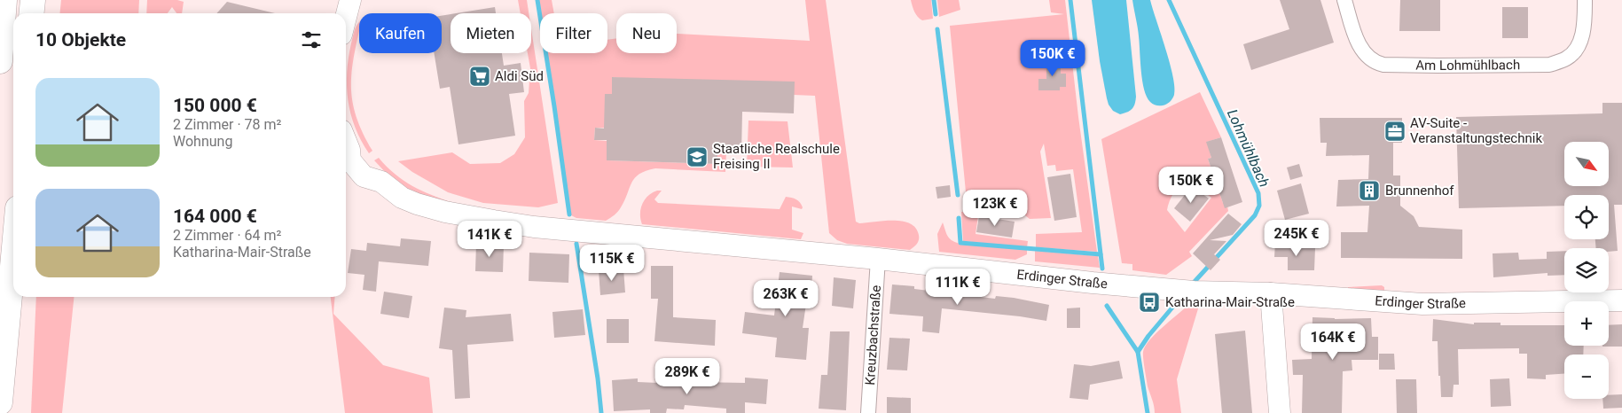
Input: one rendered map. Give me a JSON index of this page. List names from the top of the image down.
{
  "streets": {
    "street": ["Am Lohmühlbach", "Erdinger Straße", "Kreuzbachstraße"]
  },
  "crossings": [
    ["Erdinger Straße", "Kreuzbachstraße"]
  ],
  "water": ["Lohmühlbach"],
  "places": {
    "supermarket": ["Aldi Süd"],
    "office": ["AV-Suite - Veranstaltungstechnik"],
    "school or university": ["Staatliche Realschule Freising II"],
    "building": ["Brunnenhof"],
    "bus stop": ["Katharina-Mair-Straße"]
  },
  "north": "bottom right",
  "page": {
    "chip": [
      "Kaufen",
      "Mieten",
      "Filter",
      "Neu"
    ],
    "heading": "10 Objekte",
    "price": [
      "150K €",
      "150K €",
      "123K €",
      "245K €",
      "141K €",
      "115K €",
      "111K €",
      "263K €",
      "164K €",
      "289K €"
    ],
    "list": [
      {
        "name": "150 000 €",
        "note": "2 Zimmer · 78 m² · Wohnung"
      },
      {
        "name": "164 000 €",
        "note": "2 Zimmer · 64 m² · Katharina-Mair-Straße"
      }
    ],
    "map_buttons": ["+", "−"]
  }
}
